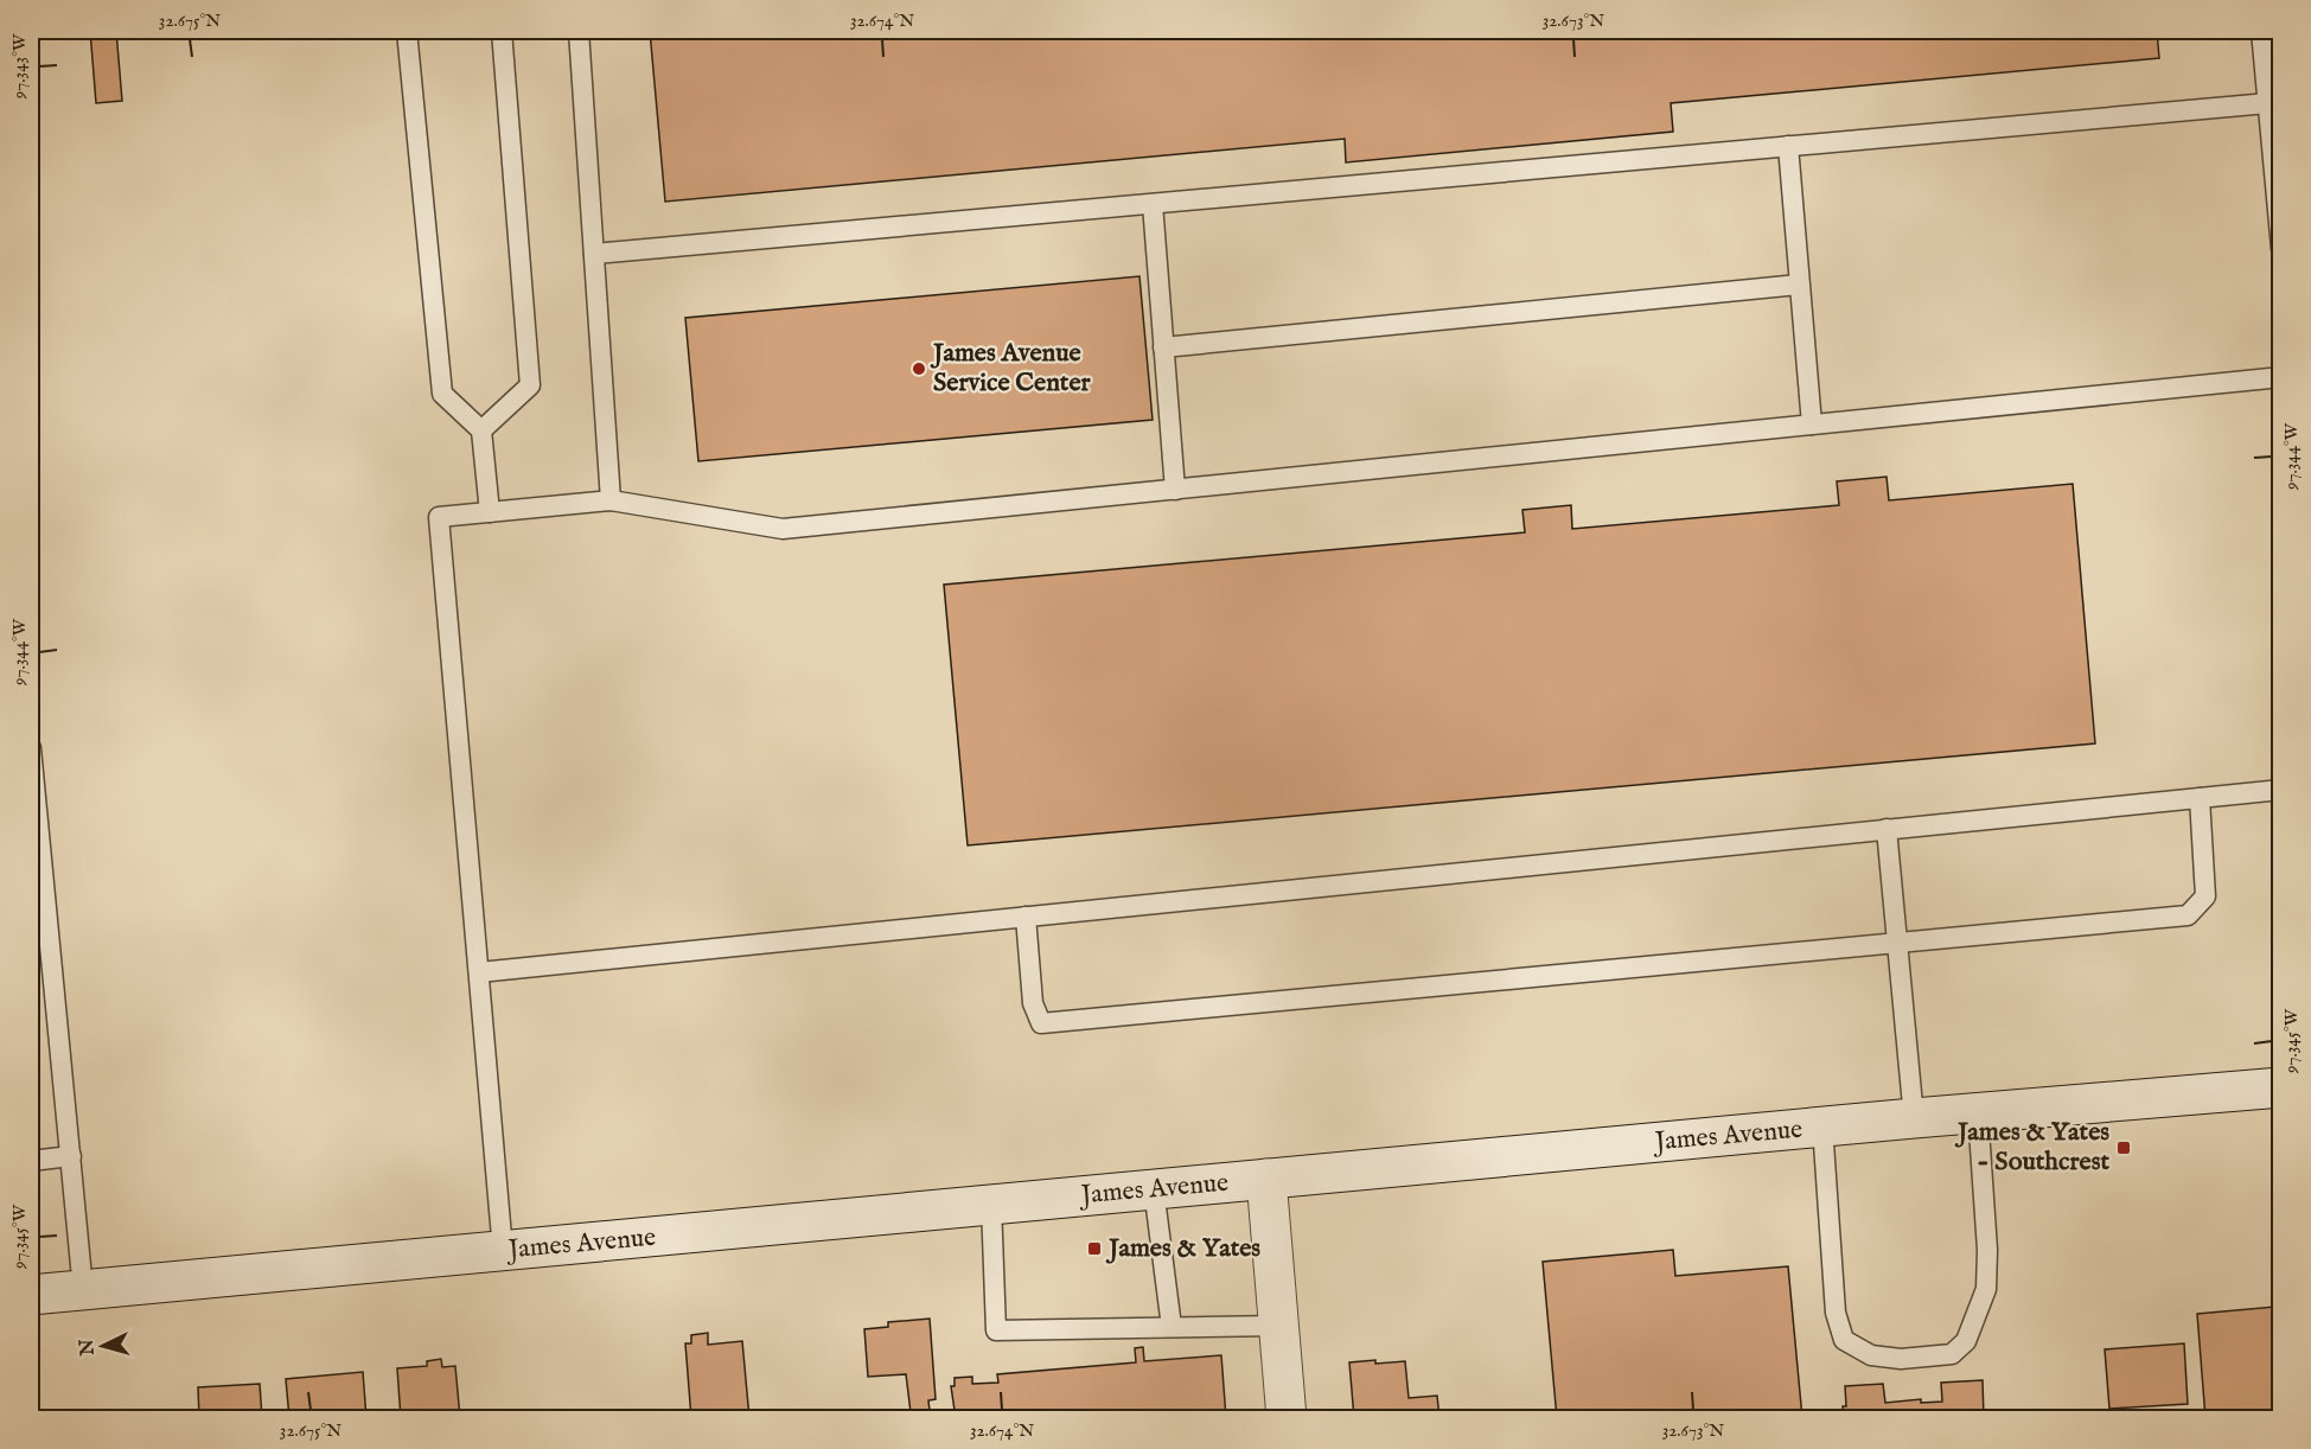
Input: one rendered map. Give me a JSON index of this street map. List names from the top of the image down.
{
  "streets": {
    "main road": ["James Avenue"]
  },
  "places": {
    "other": ["James Avenue Service Center"],
    "transit": ["James & Yates - Southcrest", "James & Yates"]
  },
  "north": "left",
  "coordinates": [
    "32.675°N",
    "32.674°N",
    "32.673°N",
    "97.343°W",
    "97.344°W",
    "97.345°W"
  ]
}
